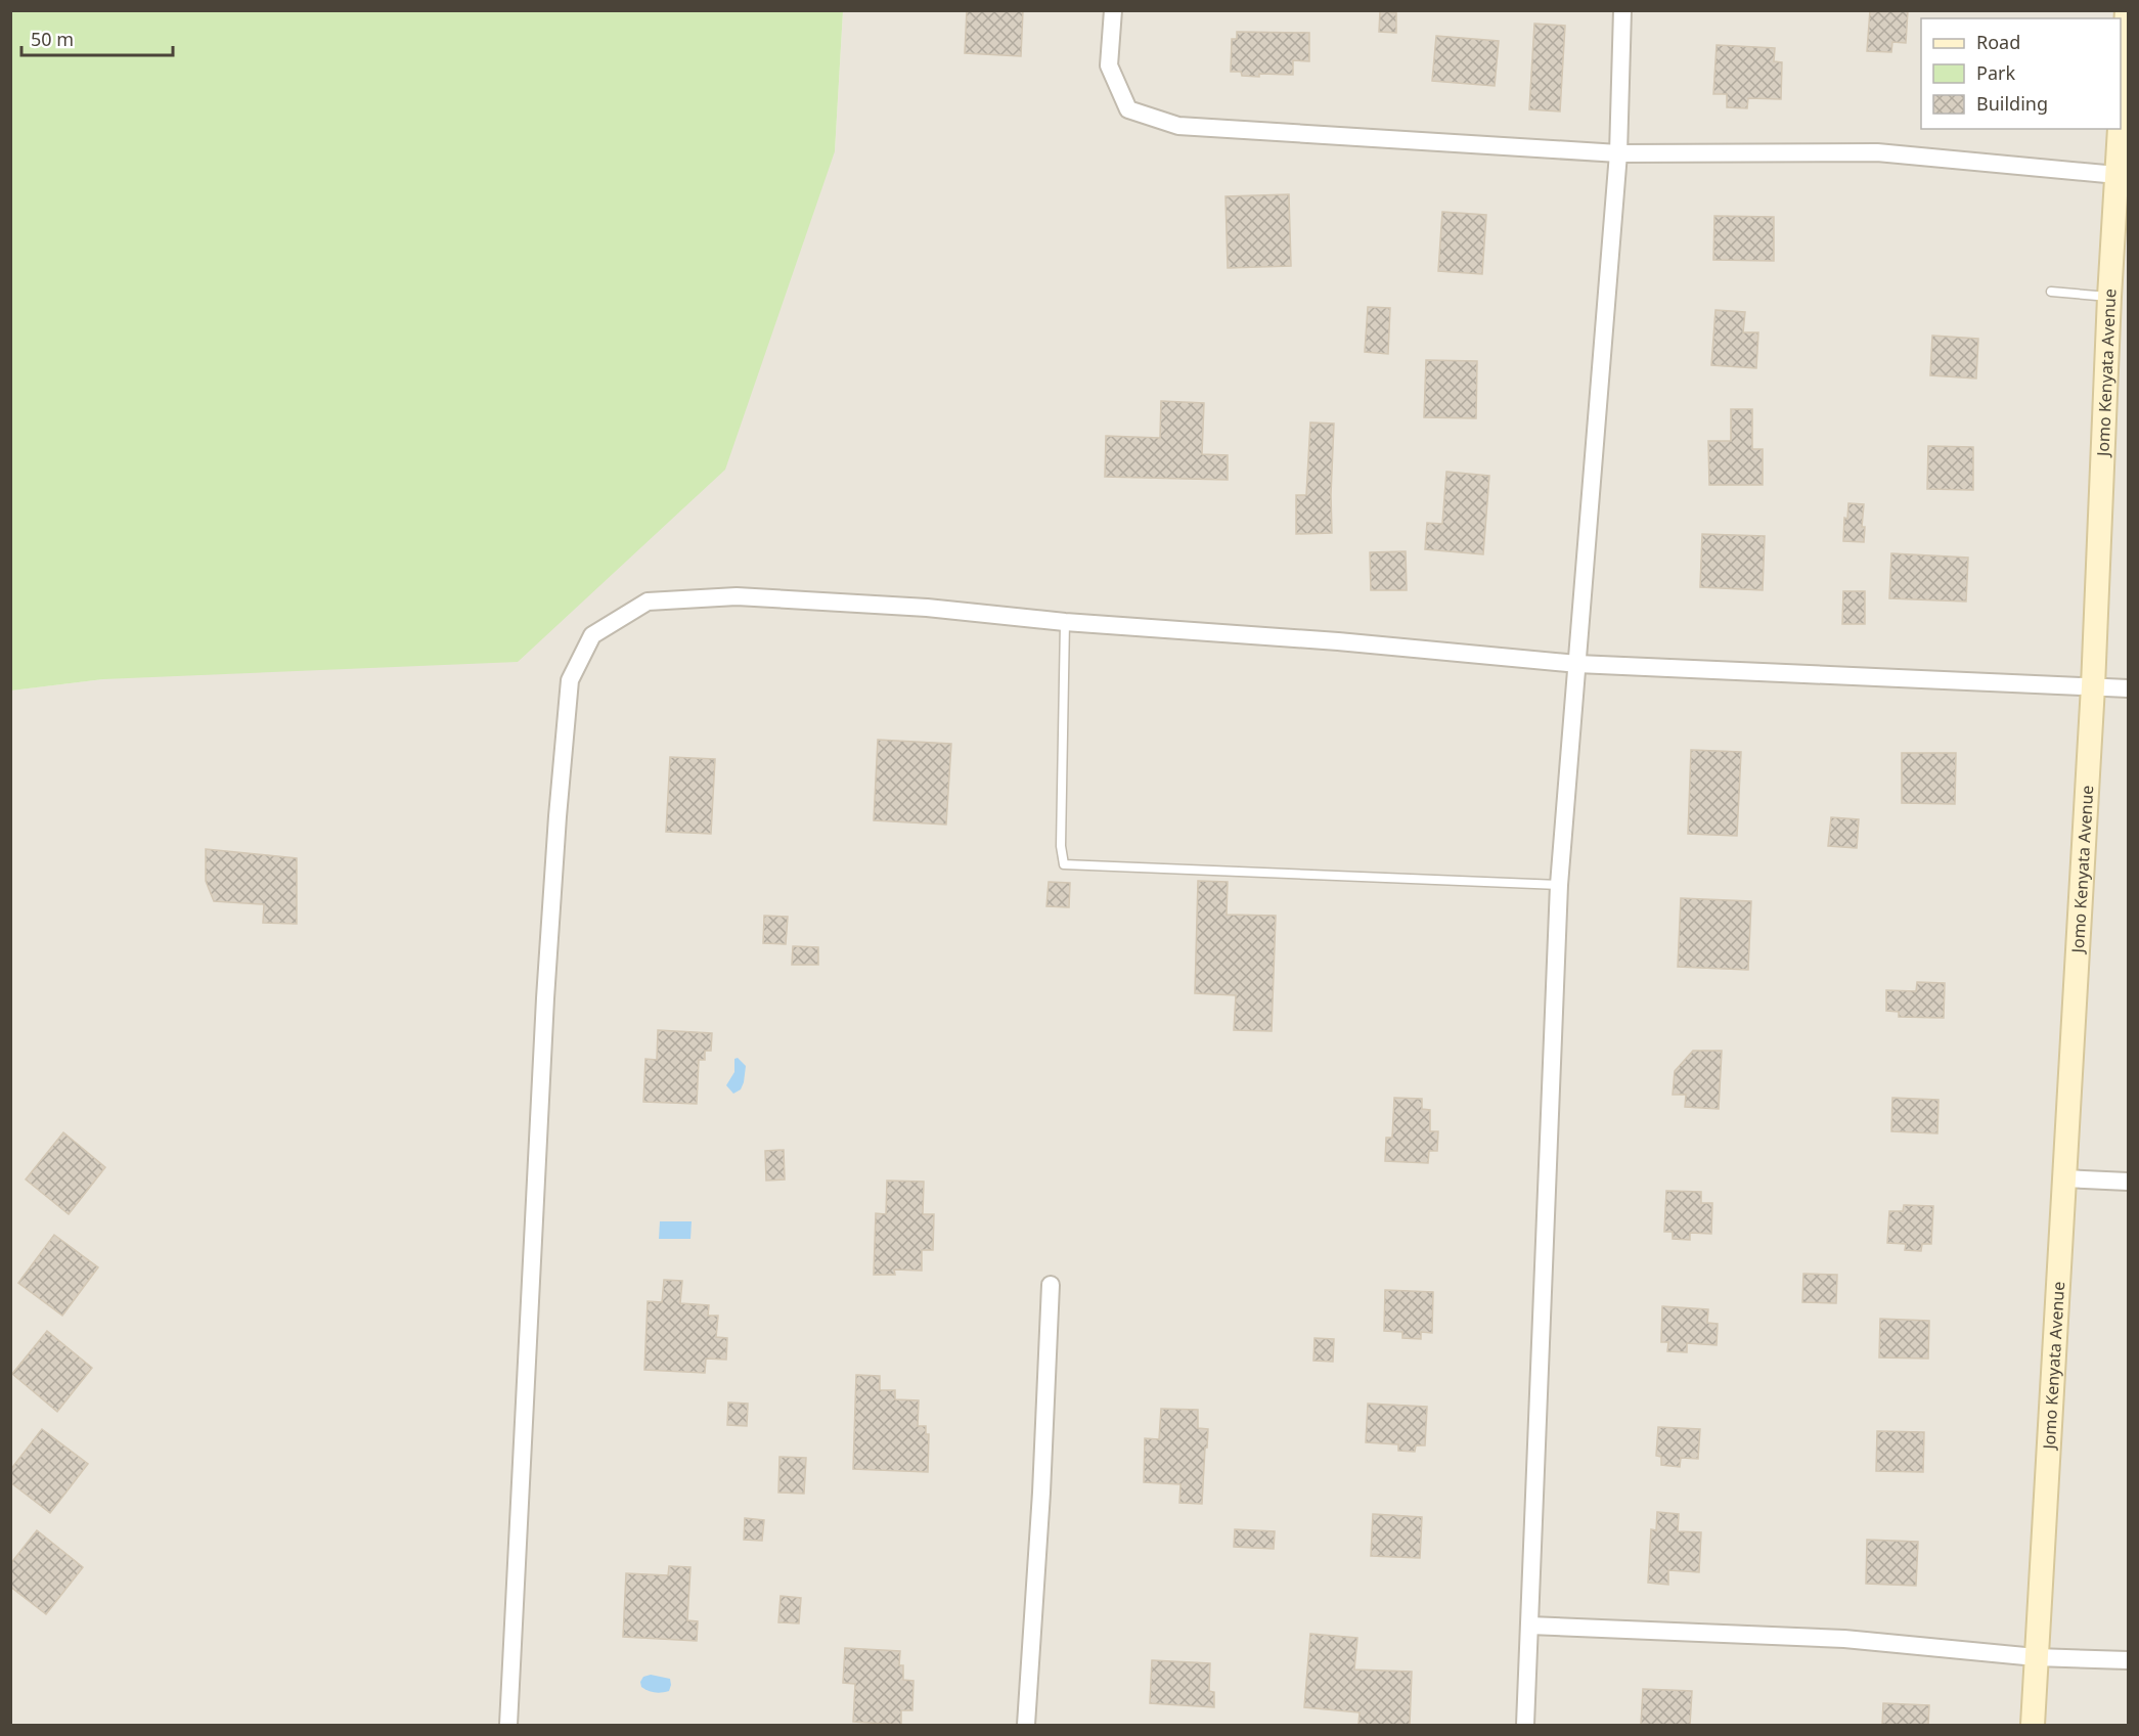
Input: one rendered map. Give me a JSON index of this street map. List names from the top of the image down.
{
  "streets": {
    "street": ["Jomo Kenyata Avenue"]
  },
  "legend": ["Road", "Park", "Building"],
  "scale_bar": "50 m"
}
